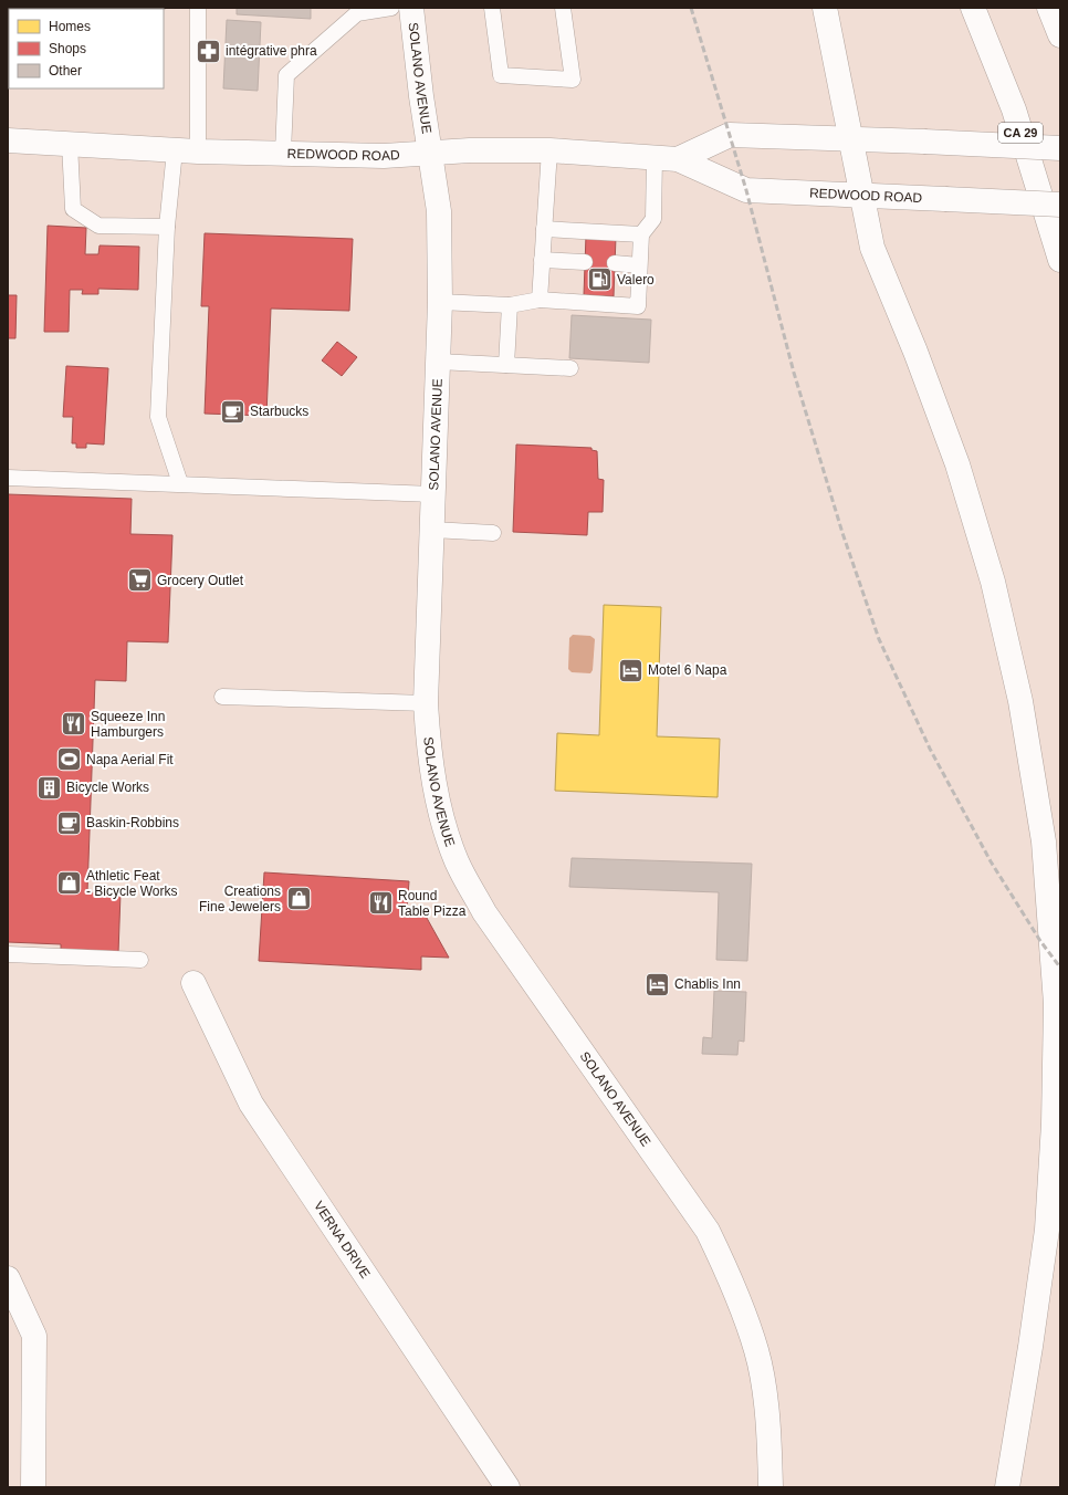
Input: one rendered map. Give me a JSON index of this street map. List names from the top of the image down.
{
  "streets": {
    "main road": [
      "SOLANO AVENUE",
      "CA 29",
      "REDWOOD ROAD",
      "VERNA DRIVE"
    ]
  },
  "crossings": [
    ["SOLANO AVENUE", "REDWOOD ROAD"]
  ],
  "places": {
    "pharmacy": ["intégrative phra"],
    "fuel station": ["Valero"],
    "cafe": ["Starbucks", "Baskin-Robbins"],
    "supermarket": ["Grocery Outlet"],
    "hotel": ["Motel 6 Napa", "Chablis Inn"],
    "restaurant": ["Squeeze Inn Hamburgers", "Round Table Pizza"],
    "sports": ["Napa Aerial Fit"],
    "building": ["Bicycle Works"],
    "shop": ["Athletic Feat - Bicycle Works", "Creations Fine Jewelers"]
  },
  "legend": ["Homes", "Shops", "Other"]
}
